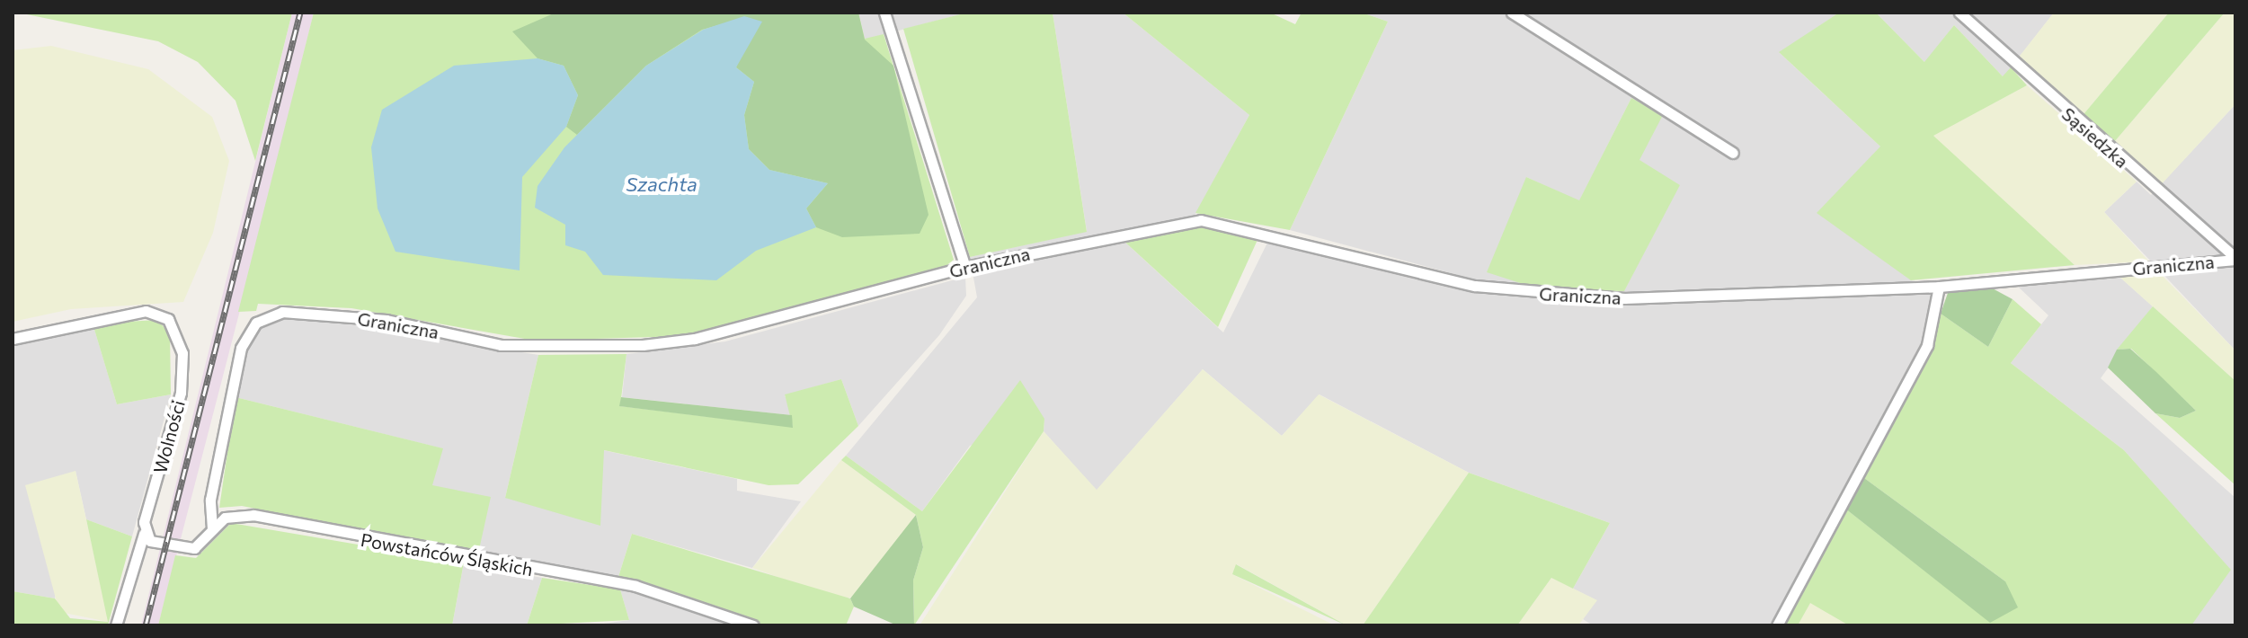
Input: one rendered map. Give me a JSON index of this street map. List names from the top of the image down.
{
  "streets": {
    "street": [
      "Sąsiedzka",
      "Graniczna",
      "Wolności",
      "Powstańców Śląskich"
    ]
  },
  "crossings": [
    ["Sąsiedzka", "Graniczna"],
    ["Graniczna", "Powstańców Śląskich"],
    ["Wolności", "Powstańców Śląskich"]
  ],
  "water": ["Szachta"]
}
